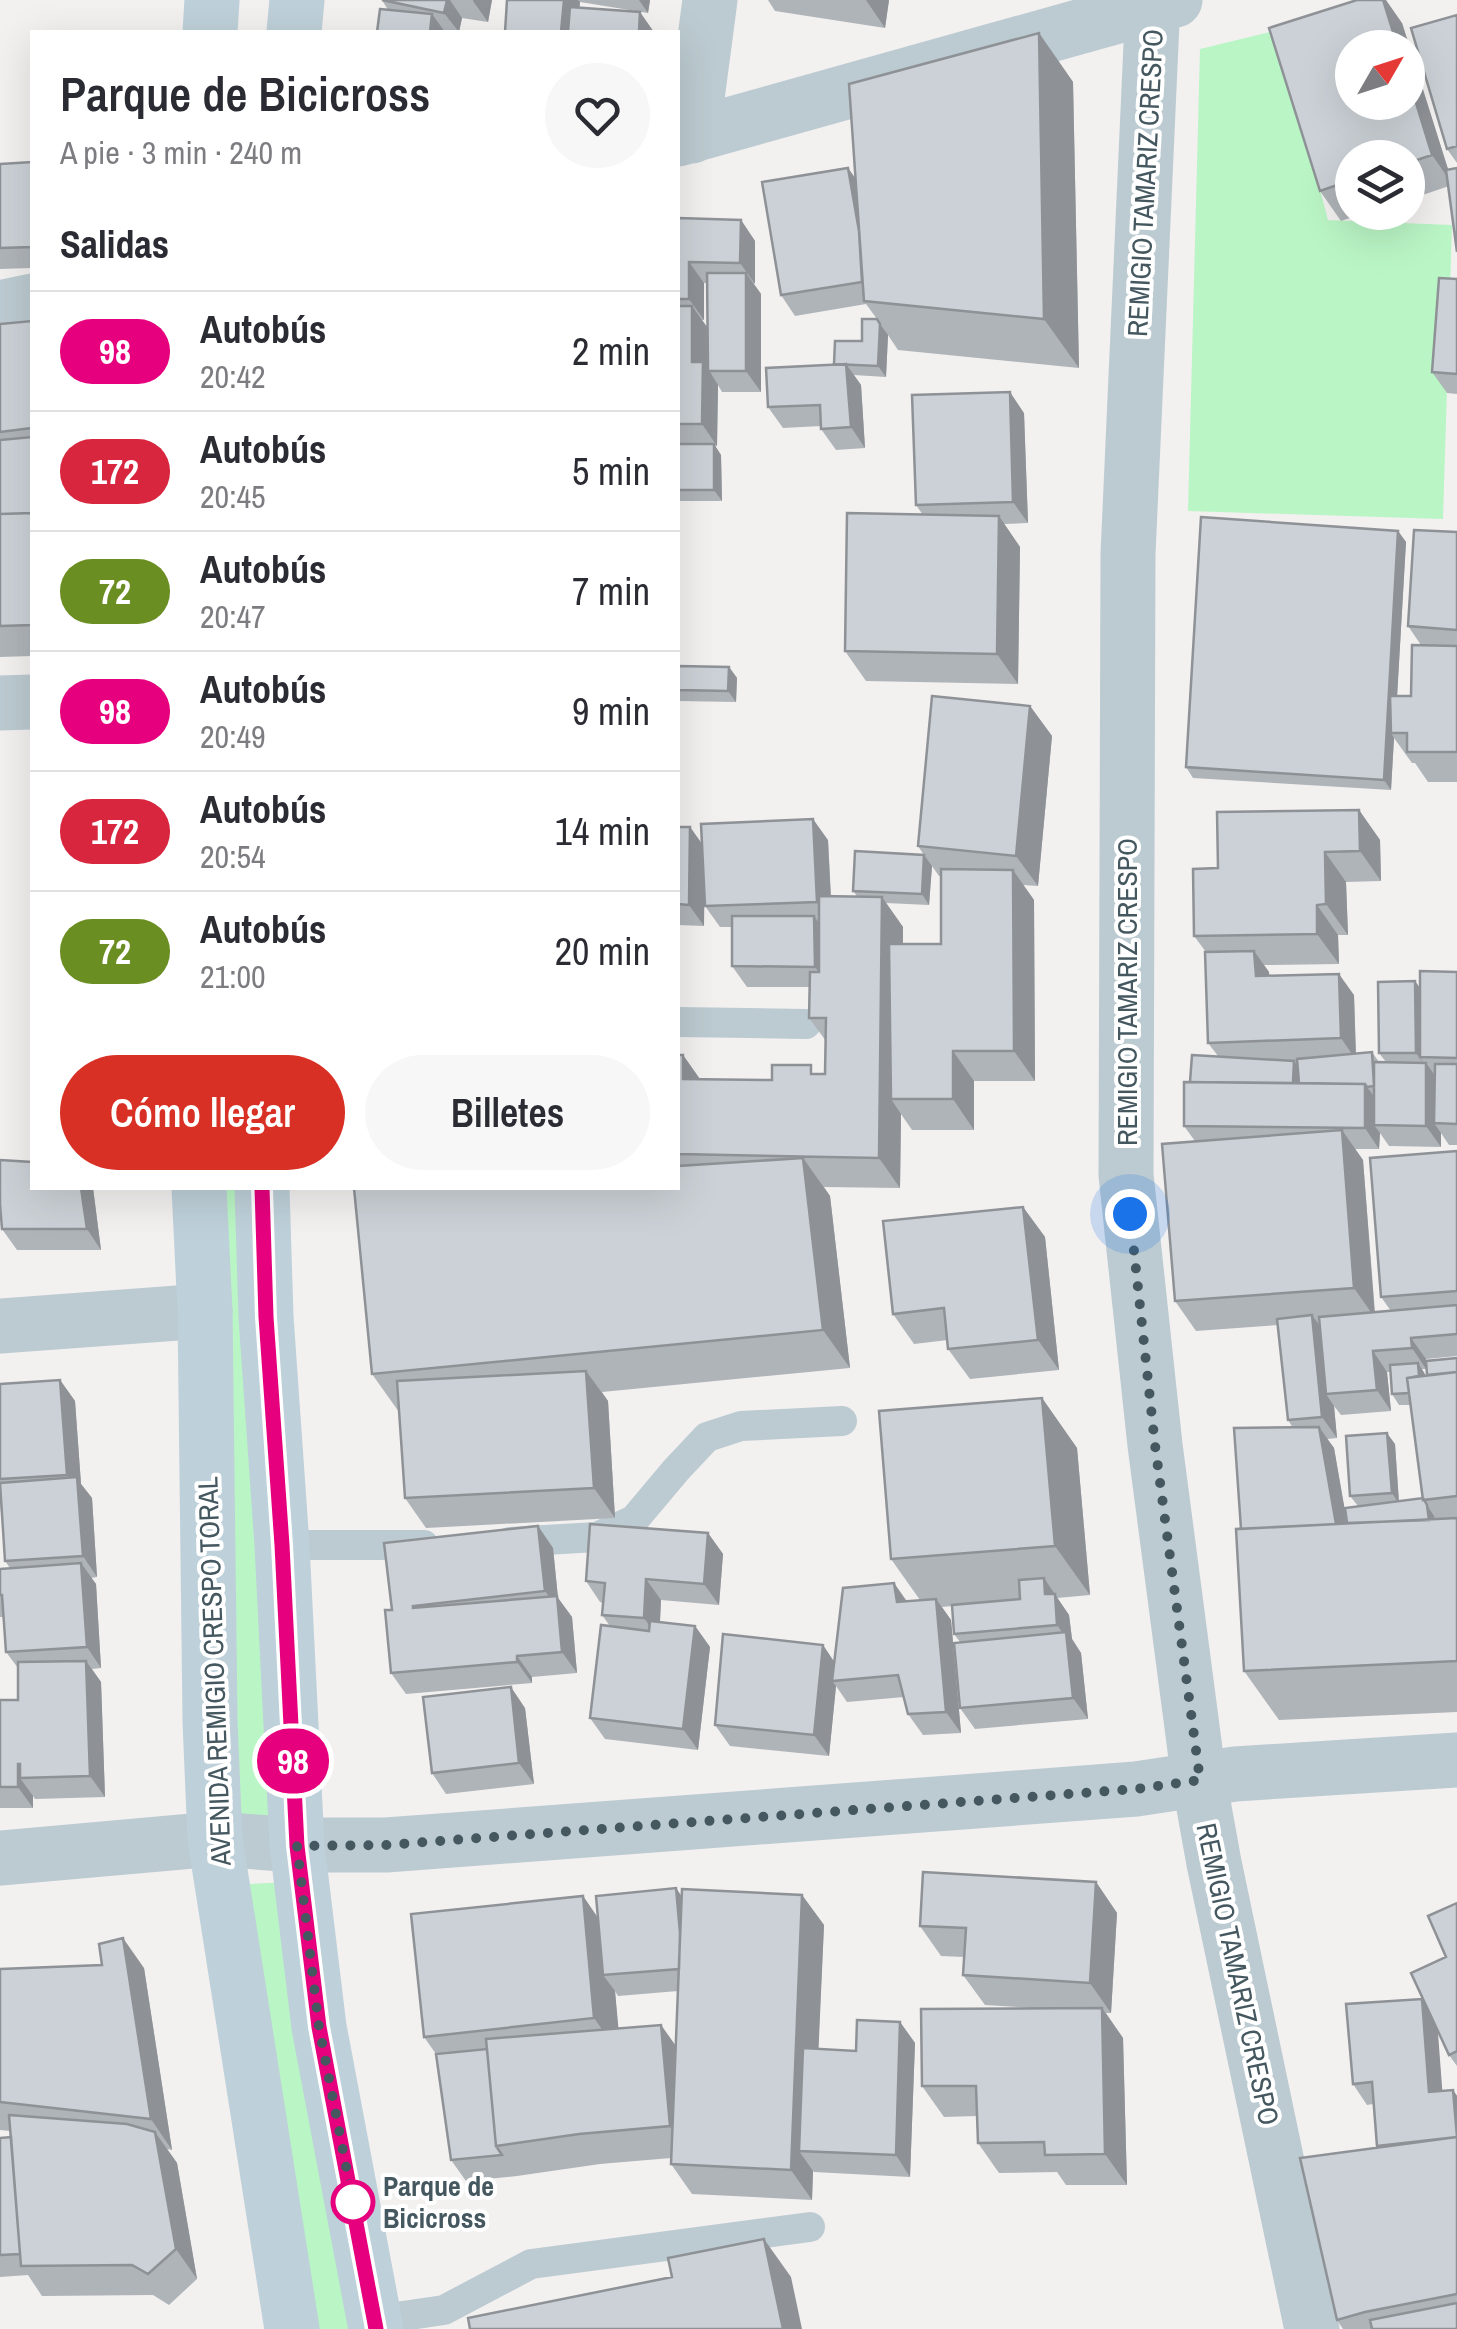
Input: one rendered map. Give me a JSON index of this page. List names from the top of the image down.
{
  "streets": {
    "main road": ["AVENIDA REMIGIO CRESPO TORAL"],
    "street": ["REMIGIO TAMARIZ CRESPO"]
  },
  "places": ["Parque de Bicicross"],
  "lines": ["bus line 98"],
  "north": "top right",
  "page": {
    "on_map": "98",
    "heading": [
      ["Parque de Bicicross", "A pie · 3 min · 240 m"],
      "Salidas"
    ],
    "list": [
      {
        "mark": "98",
        "name": "Autobús",
        "note": "20:42",
        "value": "2 min"
      },
      {
        "mark": "172",
        "name": "Autobús",
        "note": "20:45",
        "value": "5 min"
      },
      {
        "mark": "72",
        "name": "Autobús",
        "note": "20:47",
        "value": "7 min"
      },
      {
        "mark": "98",
        "name": "Autobús",
        "note": "20:49",
        "value": "9 min"
      },
      {
        "mark": "172",
        "name": "Autobús",
        "note": "20:54",
        "value": "14 min"
      },
      {
        "mark": "72",
        "name": "Autobús",
        "note": "21:00",
        "value": "20 min"
      }
    ],
    "buttons": ["Cómo llegar", "Billetes"]
  }
}
